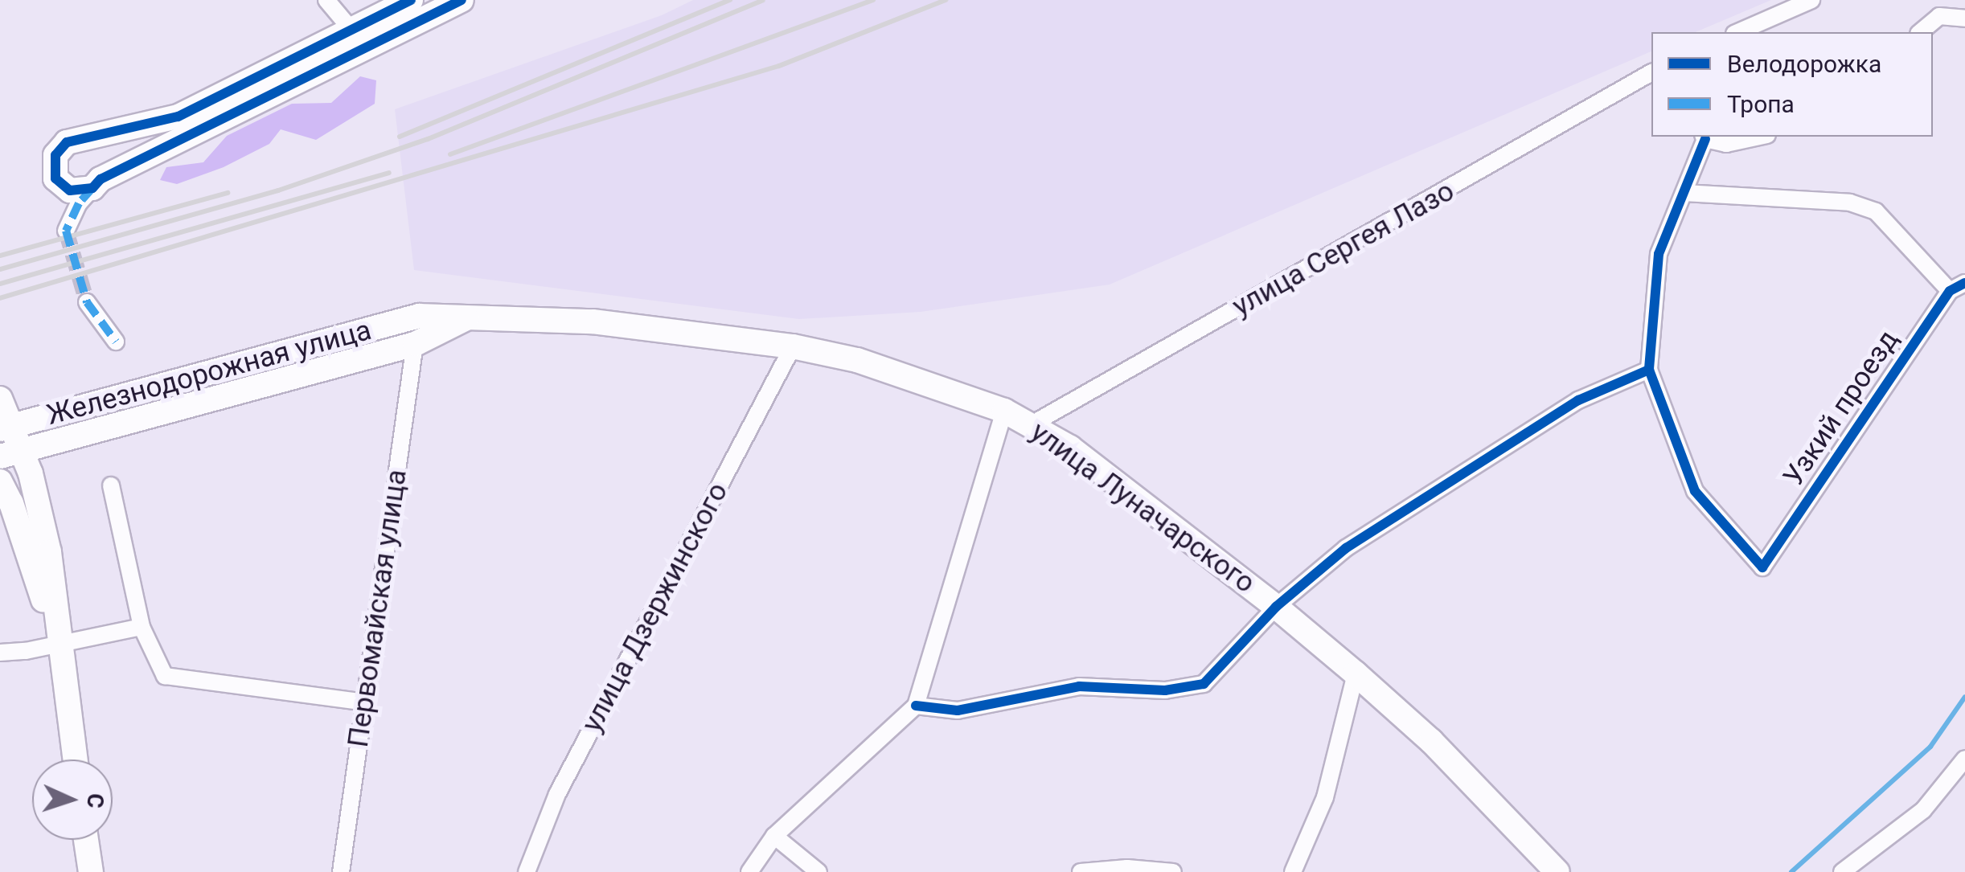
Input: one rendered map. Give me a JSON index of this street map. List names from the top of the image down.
{
  "streets": {
    "main road": ["Железнодорожная улица", "улица Луначарского"],
    "street": [
      "улица Сергея Лазо",
      "Узкий проезд",
      "улица Дзержинского",
      "Первомайская улица"
    ]
  },
  "crossings": [
    ["улица Сергея Лазо", "улица Луначарского"],
    ["Железнодорожная улица", "улица Луначарского"],
    ["Железнодорожная улица", "Первомайская улица"],
    ["улица Луначарского", "улица Дзержинского"]
  ],
  "legend": ["Велодорожка", "Тропа"],
  "north": "right"
}
